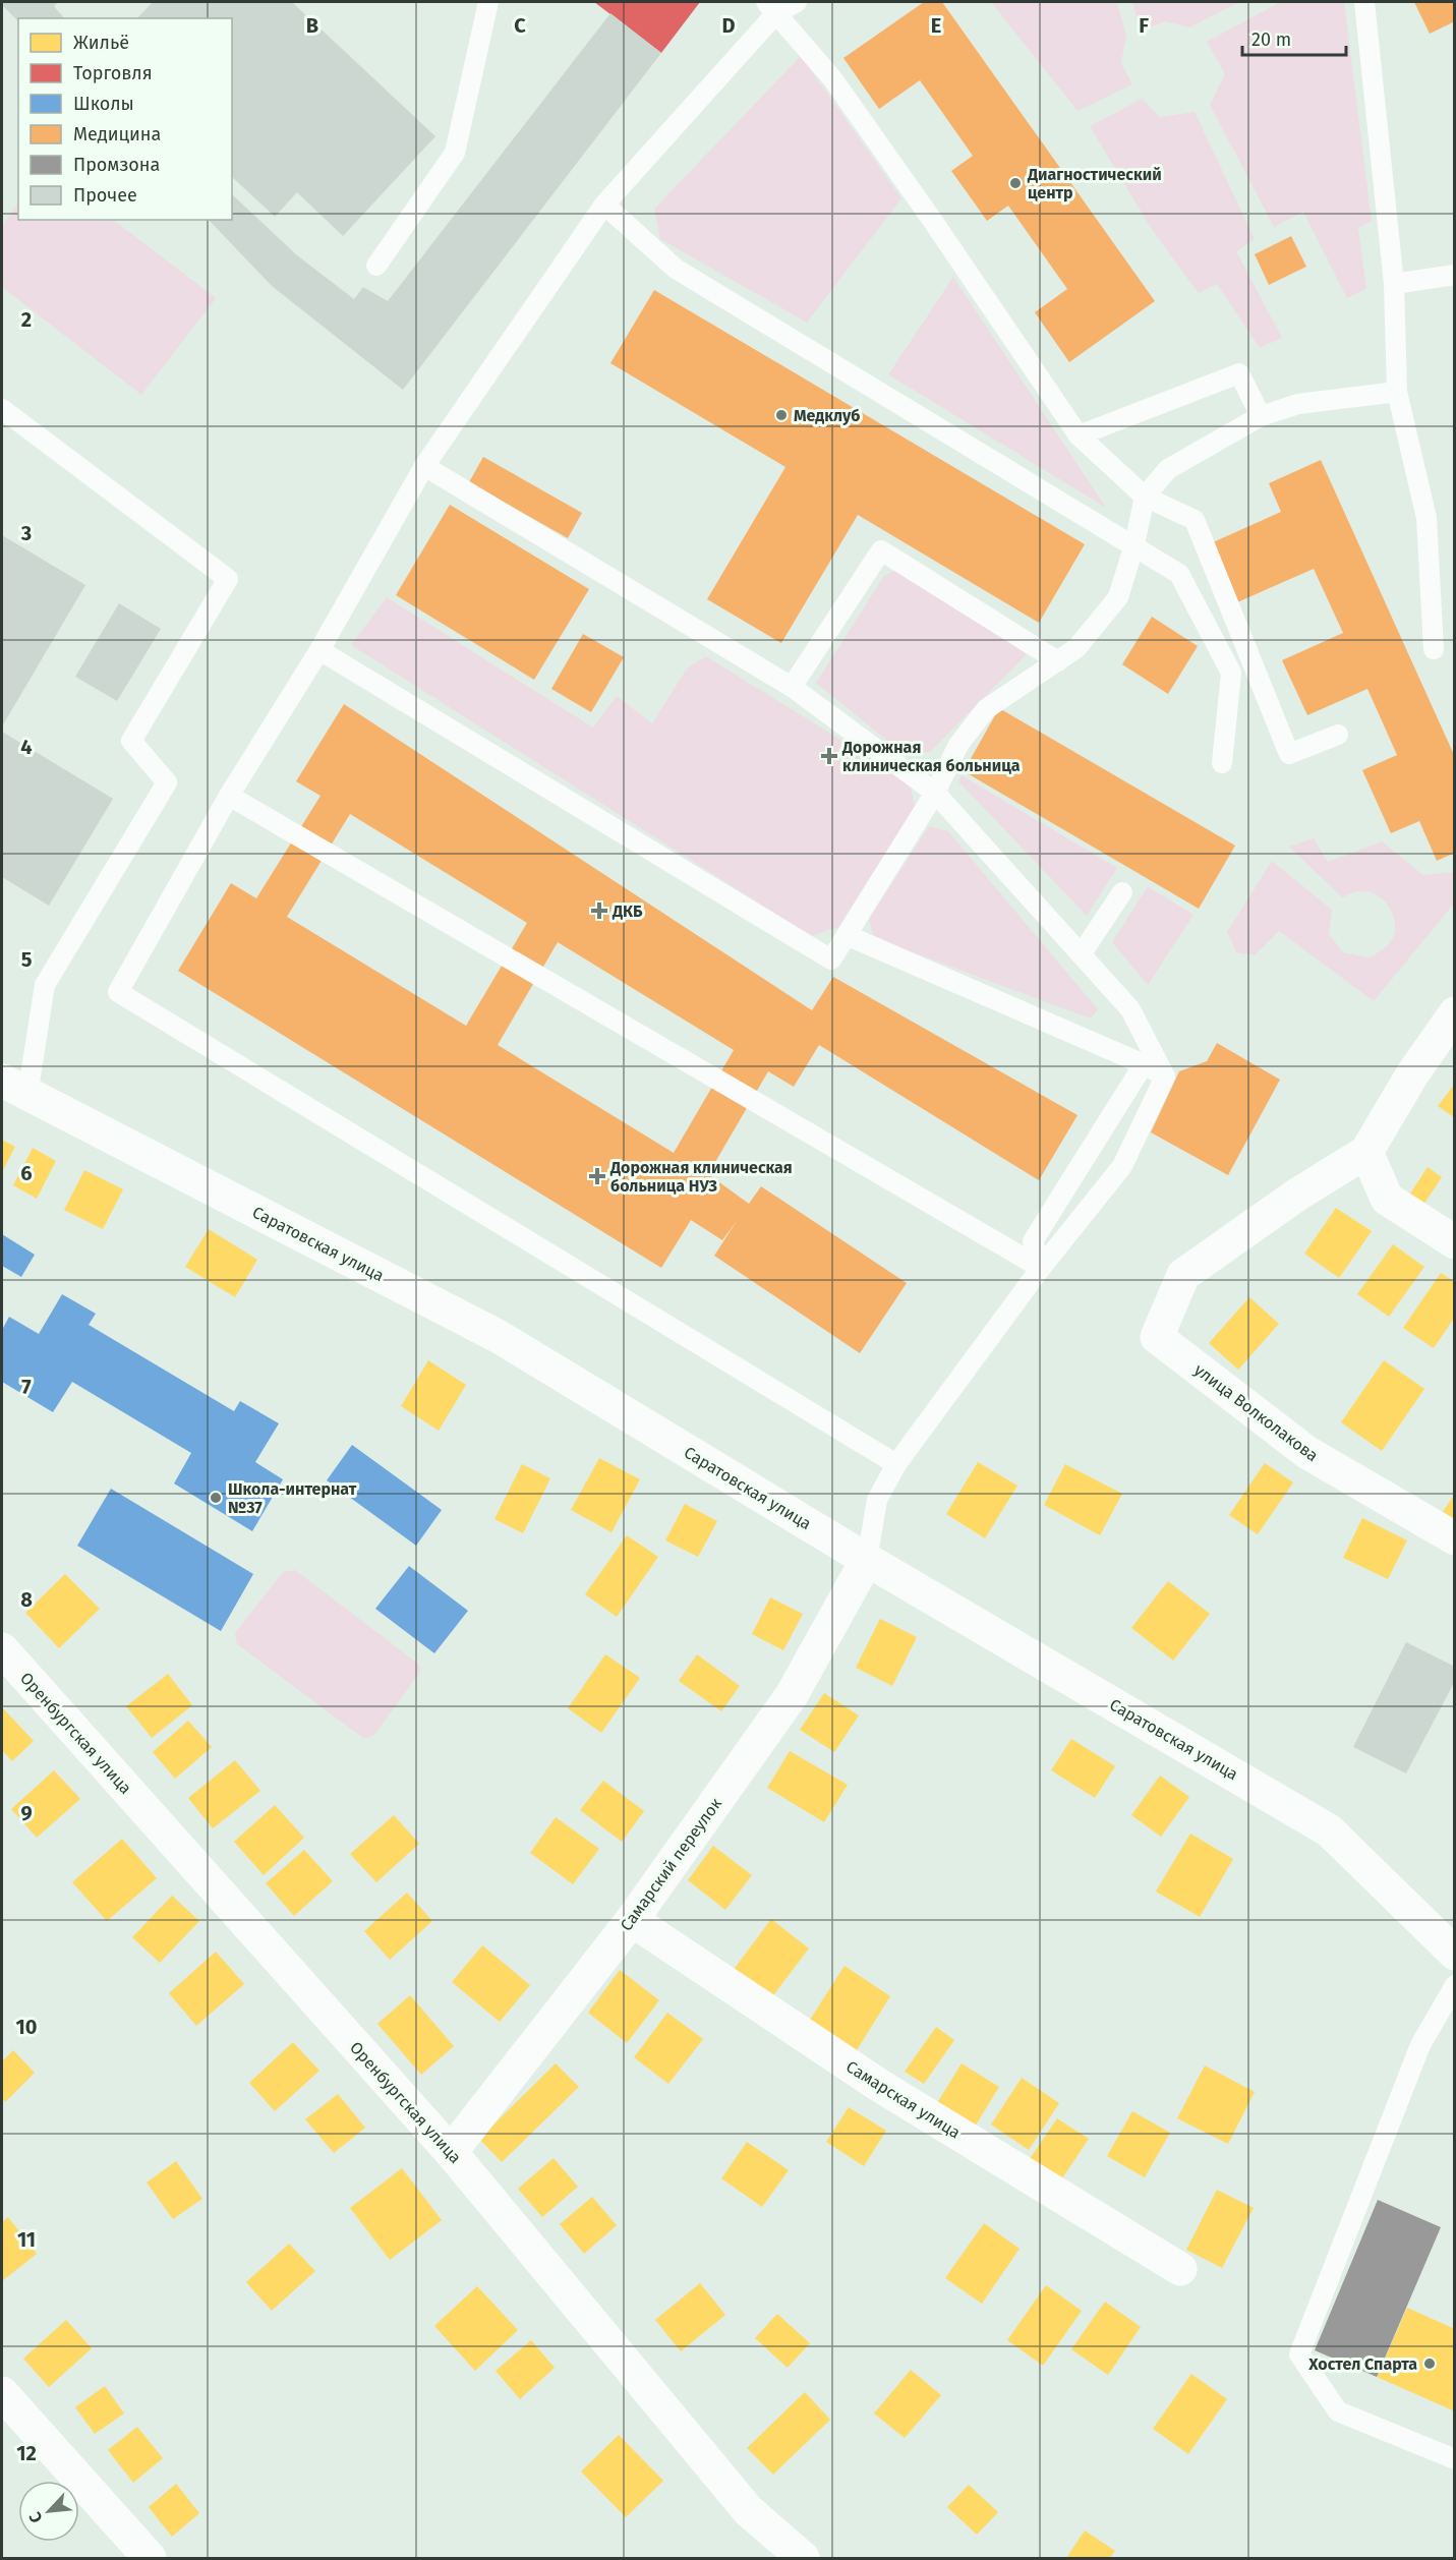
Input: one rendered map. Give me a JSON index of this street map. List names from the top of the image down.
{
  "streets": {
    "street": [
      "Саратовская улица",
      "улица Волколакова",
      "Оренбургская улица",
      "Самарский переулок",
      "Самарская улица"
    ]
  },
  "crossings": [
    ["Саратовская улица", "Самарский переулок"],
    ["Оренбургская улица", "Самарский переулок"],
    ["Самарский переулок", "Самарская улица"]
  ],
  "places": {
    "other": [
      "Диагностический центр",
      "Медклуб",
      "Школа-интернат №37",
      "Хостел Спарта"
    ],
    "health": ["Дорожная клиническая больница", "ДКБ", "Дорожная клиническая больница НУЗ"]
  },
  "legend": [
    "Жильё",
    "Торговля",
    "Школы",
    "Медицина",
    "Промзона",
    "Прочее"
  ],
  "scale_bar": "20 m",
  "north": "bottom left",
  "grid": {
    "columns": [
      "B",
      "C",
      "D",
      "E",
      "F"
    ],
    "rows": [
      "2",
      "3",
      "4",
      "5",
      "6",
      "7",
      "8",
      "9",
      "10",
      "11",
      "12"
    ]
  }
}
